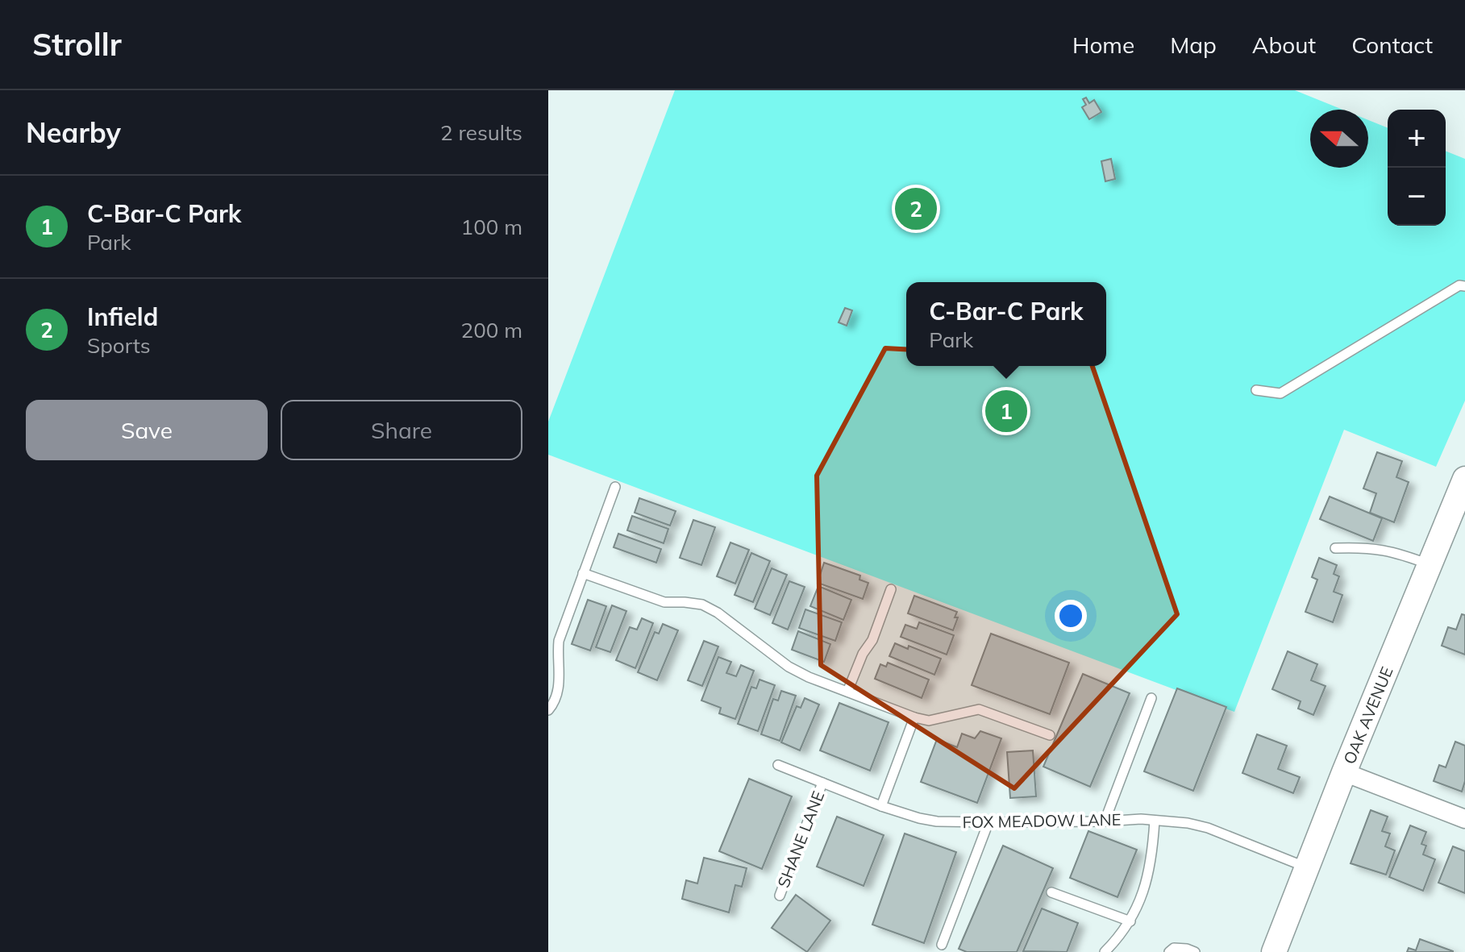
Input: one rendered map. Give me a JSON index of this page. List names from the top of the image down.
{
  "streets": {
    "main road": ["OAK AVENUE"],
    "lane": ["FOX MEADOW LANE", "SHANE LANE"]
  },
  "crossings": [
    ["OAK AVENUE", "FOX MEADOW LANE"],
    ["FOX MEADOW LANE", "SHANE LANE"]
  ],
  "north": "left",
  "page": {
    "header": "Strollr",
    "nav": [
      "Home",
      "Map",
      "About",
      "Contact"
    ],
    "heading": ["Nearby", "2 results"],
    "map_buttons": ["+", "−"],
    "list": [
      {
        "mark": "1",
        "name": "C-Bar-C Park",
        "note": "Park",
        "value": "100 m"
      },
      {
        "mark": "2",
        "name": "Infield",
        "note": "Sports",
        "value": "200 m"
      }
    ],
    "pins": ["2", "1"],
    "popup": ["C-Bar-C Park", "Park"],
    "buttons": ["Save", "Share"]
  }
}
